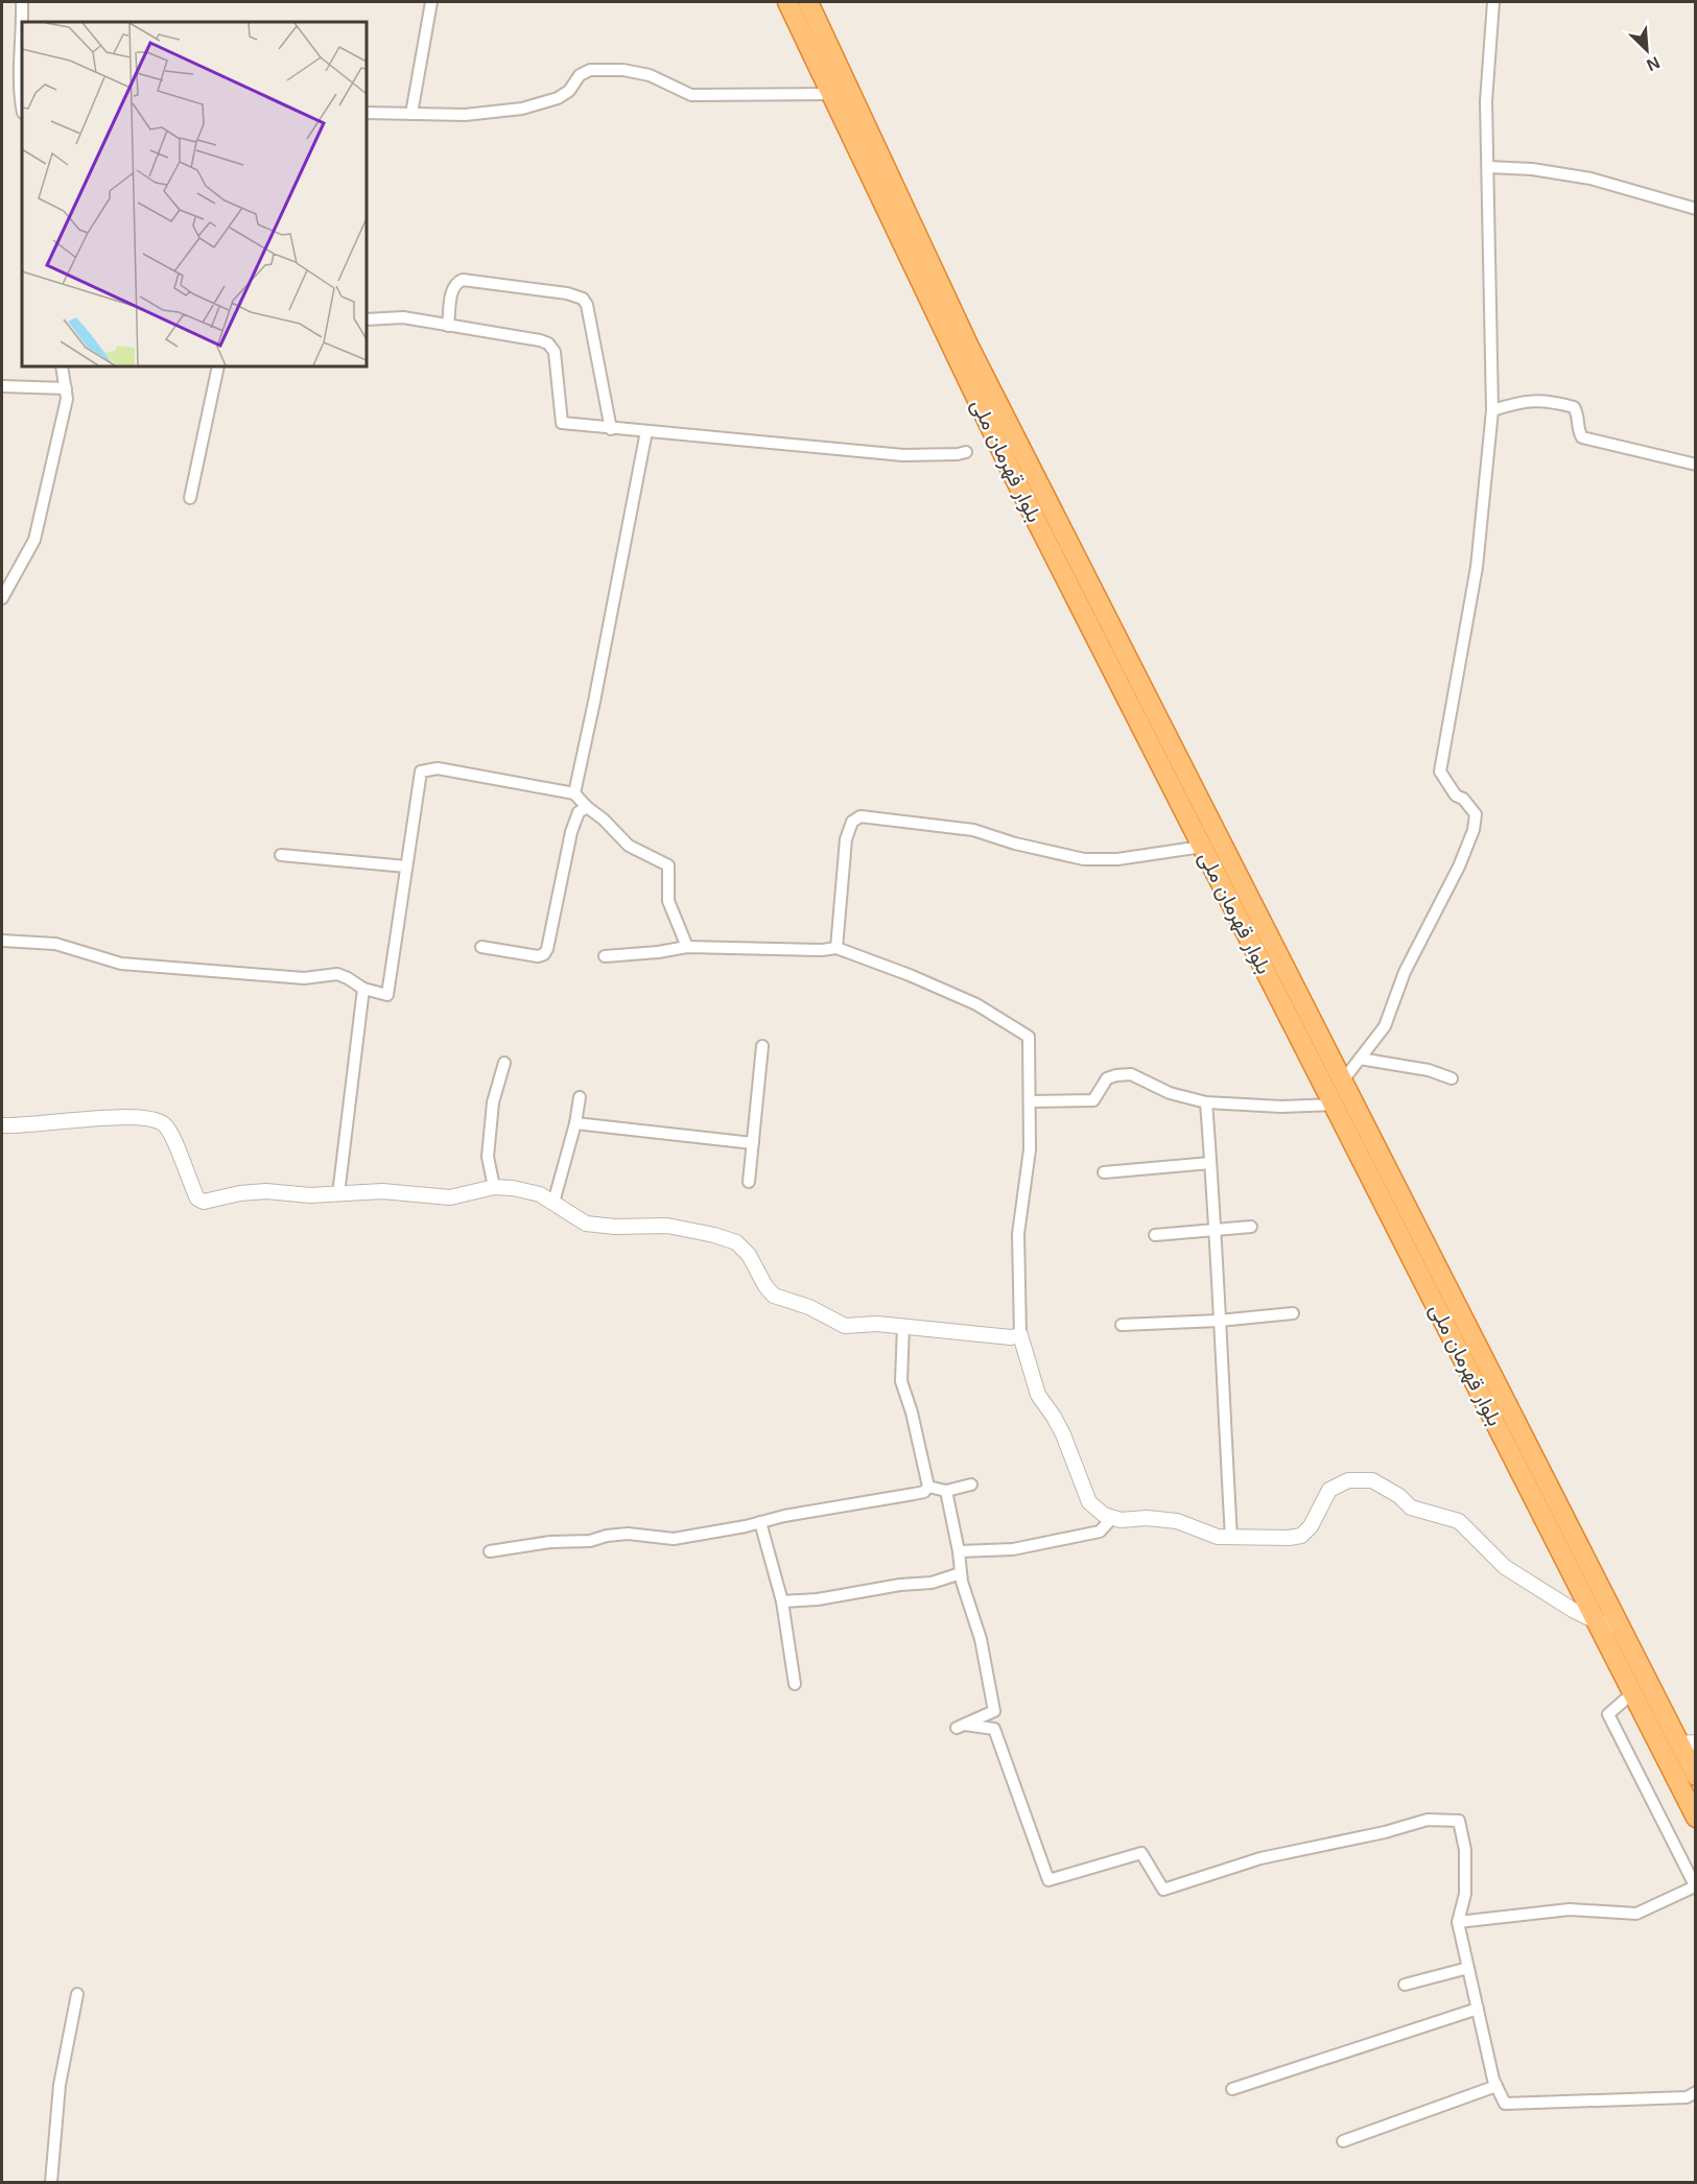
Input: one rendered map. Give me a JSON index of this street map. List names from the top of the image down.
{
  "streets": {
    "highway": ["بلوار قهرمان ملی"]
  },
  "north": "bottom right"
}
